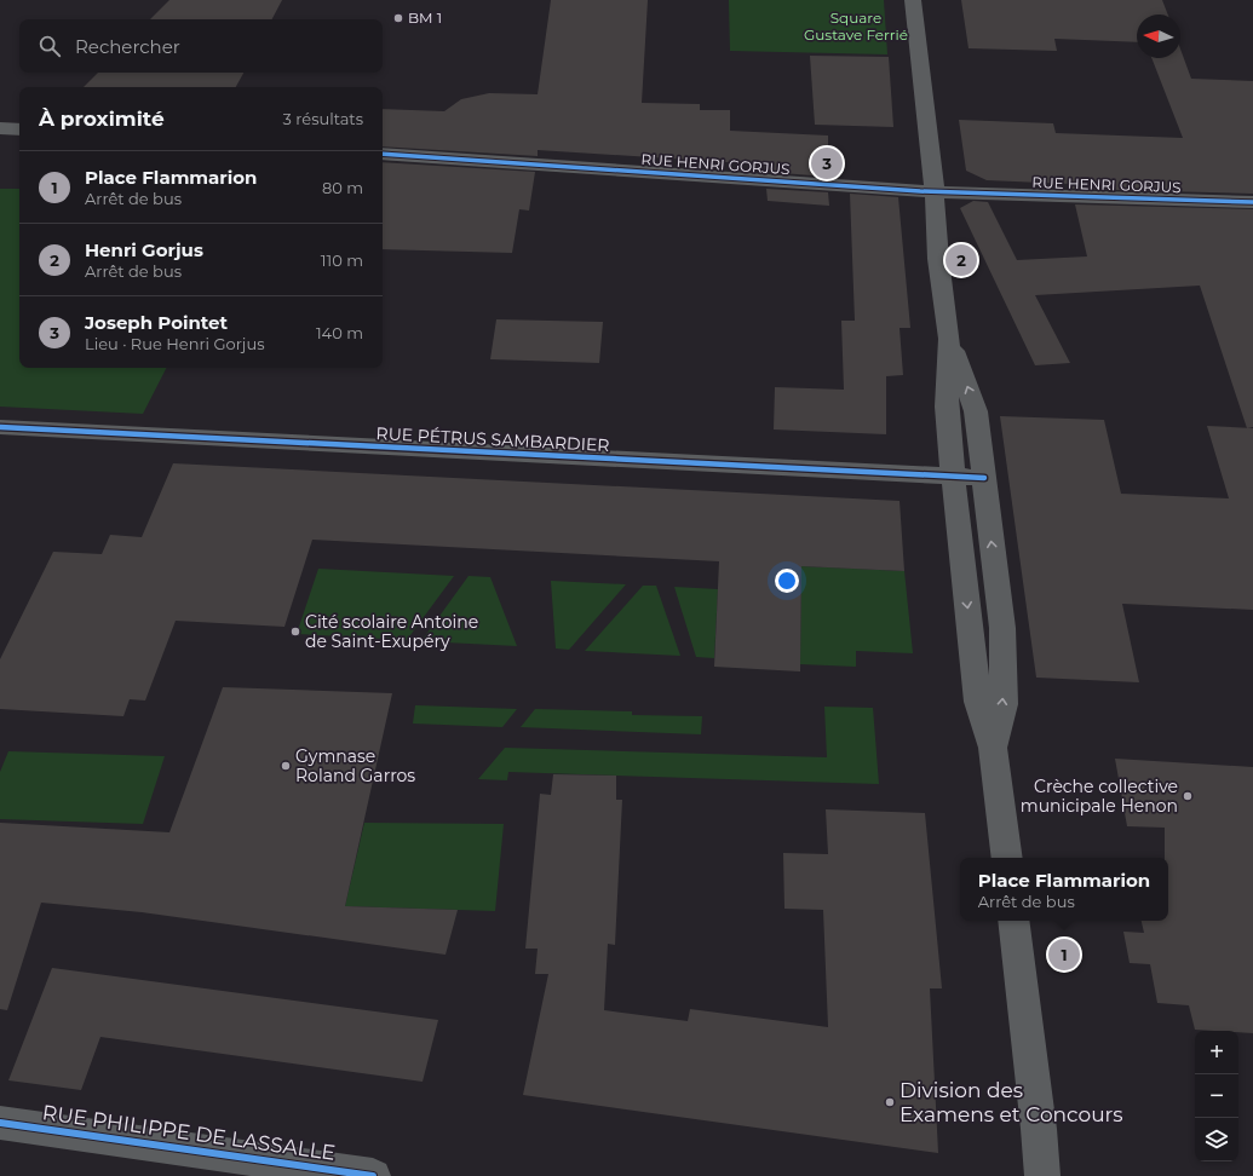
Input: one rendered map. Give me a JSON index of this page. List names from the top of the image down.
{
  "streets": {
    "street": ["RUE HENRI GORJUS", "RUE PÉTRUS SAMBARDIER", "RUE PHILIPPE DE LASSALLE"]
  },
  "parks": ["Square Gustave Ferrié"],
  "places": [
    "BM 1",
    "Cité scolaire Antoine de Saint-Exupéry",
    "Gymnase Roland Garros",
    "Crèche collective municipale Henon",
    "Division des Examens et Concours"
  ],
  "north": "left",
  "page": {
    "search": "Rechercher",
    "heading": ["À proximité", "3 résultats"],
    "pins": ["3", "2", "1"],
    "list": [
      {
        "mark": "1",
        "name": "Place Flammarion",
        "note": "Arrêt de bus",
        "value": "80 m"
      },
      {
        "mark": "2",
        "name": "Henri Gorjus",
        "note": "Arrêt de bus",
        "value": "110 m"
      },
      {
        "mark": "3",
        "name": "Joseph Pointet",
        "note": "Lieu · Rue Henri Gorjus",
        "value": "140 m"
      }
    ],
    "popup": ["Place Flammarion", "Arrêt de bus"],
    "map_buttons": ["+", "−"]
  }
}
